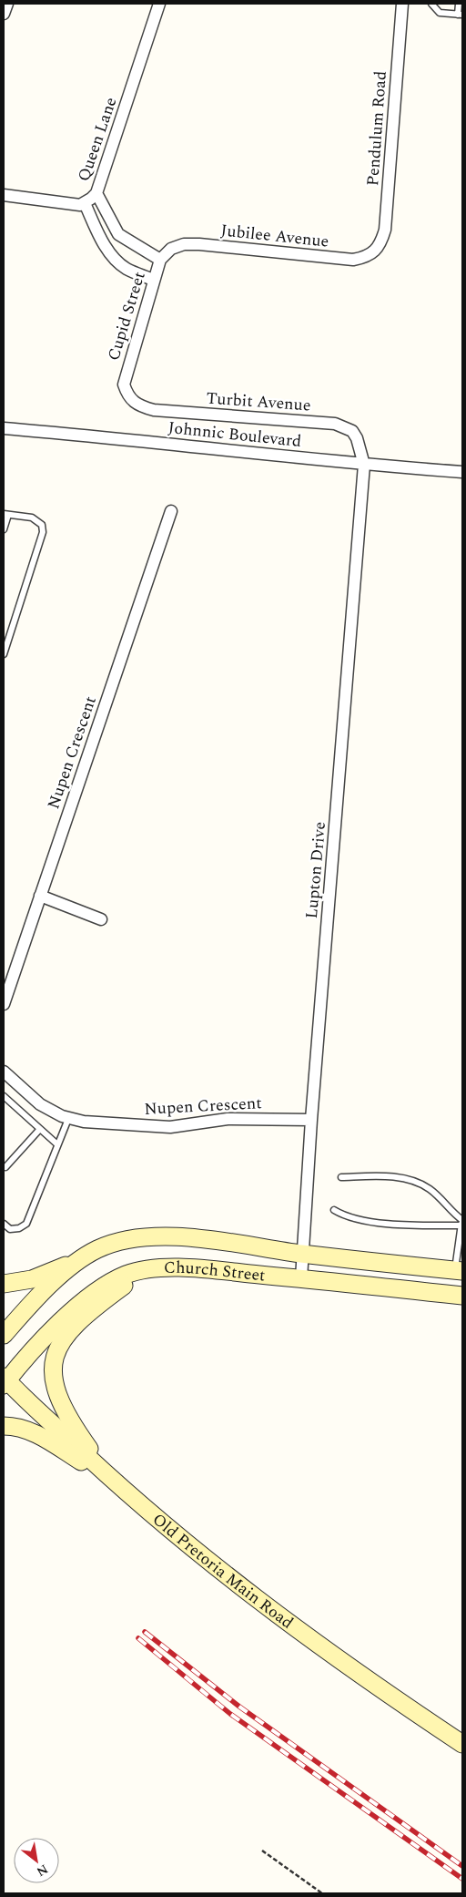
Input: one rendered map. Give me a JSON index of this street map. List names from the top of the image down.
{
  "streets": {
    "main road": ["Church Street", "Old Pretoria Main Road"],
    "street": [
      "Pendulum Road",
      "Queen Lane",
      "Jubilee Avenue",
      "Cupid Street",
      "Turbit Avenue",
      "Johnnic Boulevard",
      "Nupen Crescent",
      "Lupton Drive"
    ]
  },
  "crossings": [
    ["Pendulum Road", "Jubilee Avenue"],
    ["Jubilee Avenue", "Cupid Street"],
    ["Cupid Street", "Turbit Avenue"],
    ["Turbit Avenue", "Johnnic Boulevard"],
    ["Turbit Avenue", "Lupton Drive"],
    ["Johnnic Boulevard", "Lupton Drive"],
    ["Nupen Crescent", "Lupton Drive"],
    ["Lupton Drive", "Church Street"],
    ["Church Street", "Old Pretoria Main Road"]
  ],
  "north": "bottom right"
}
